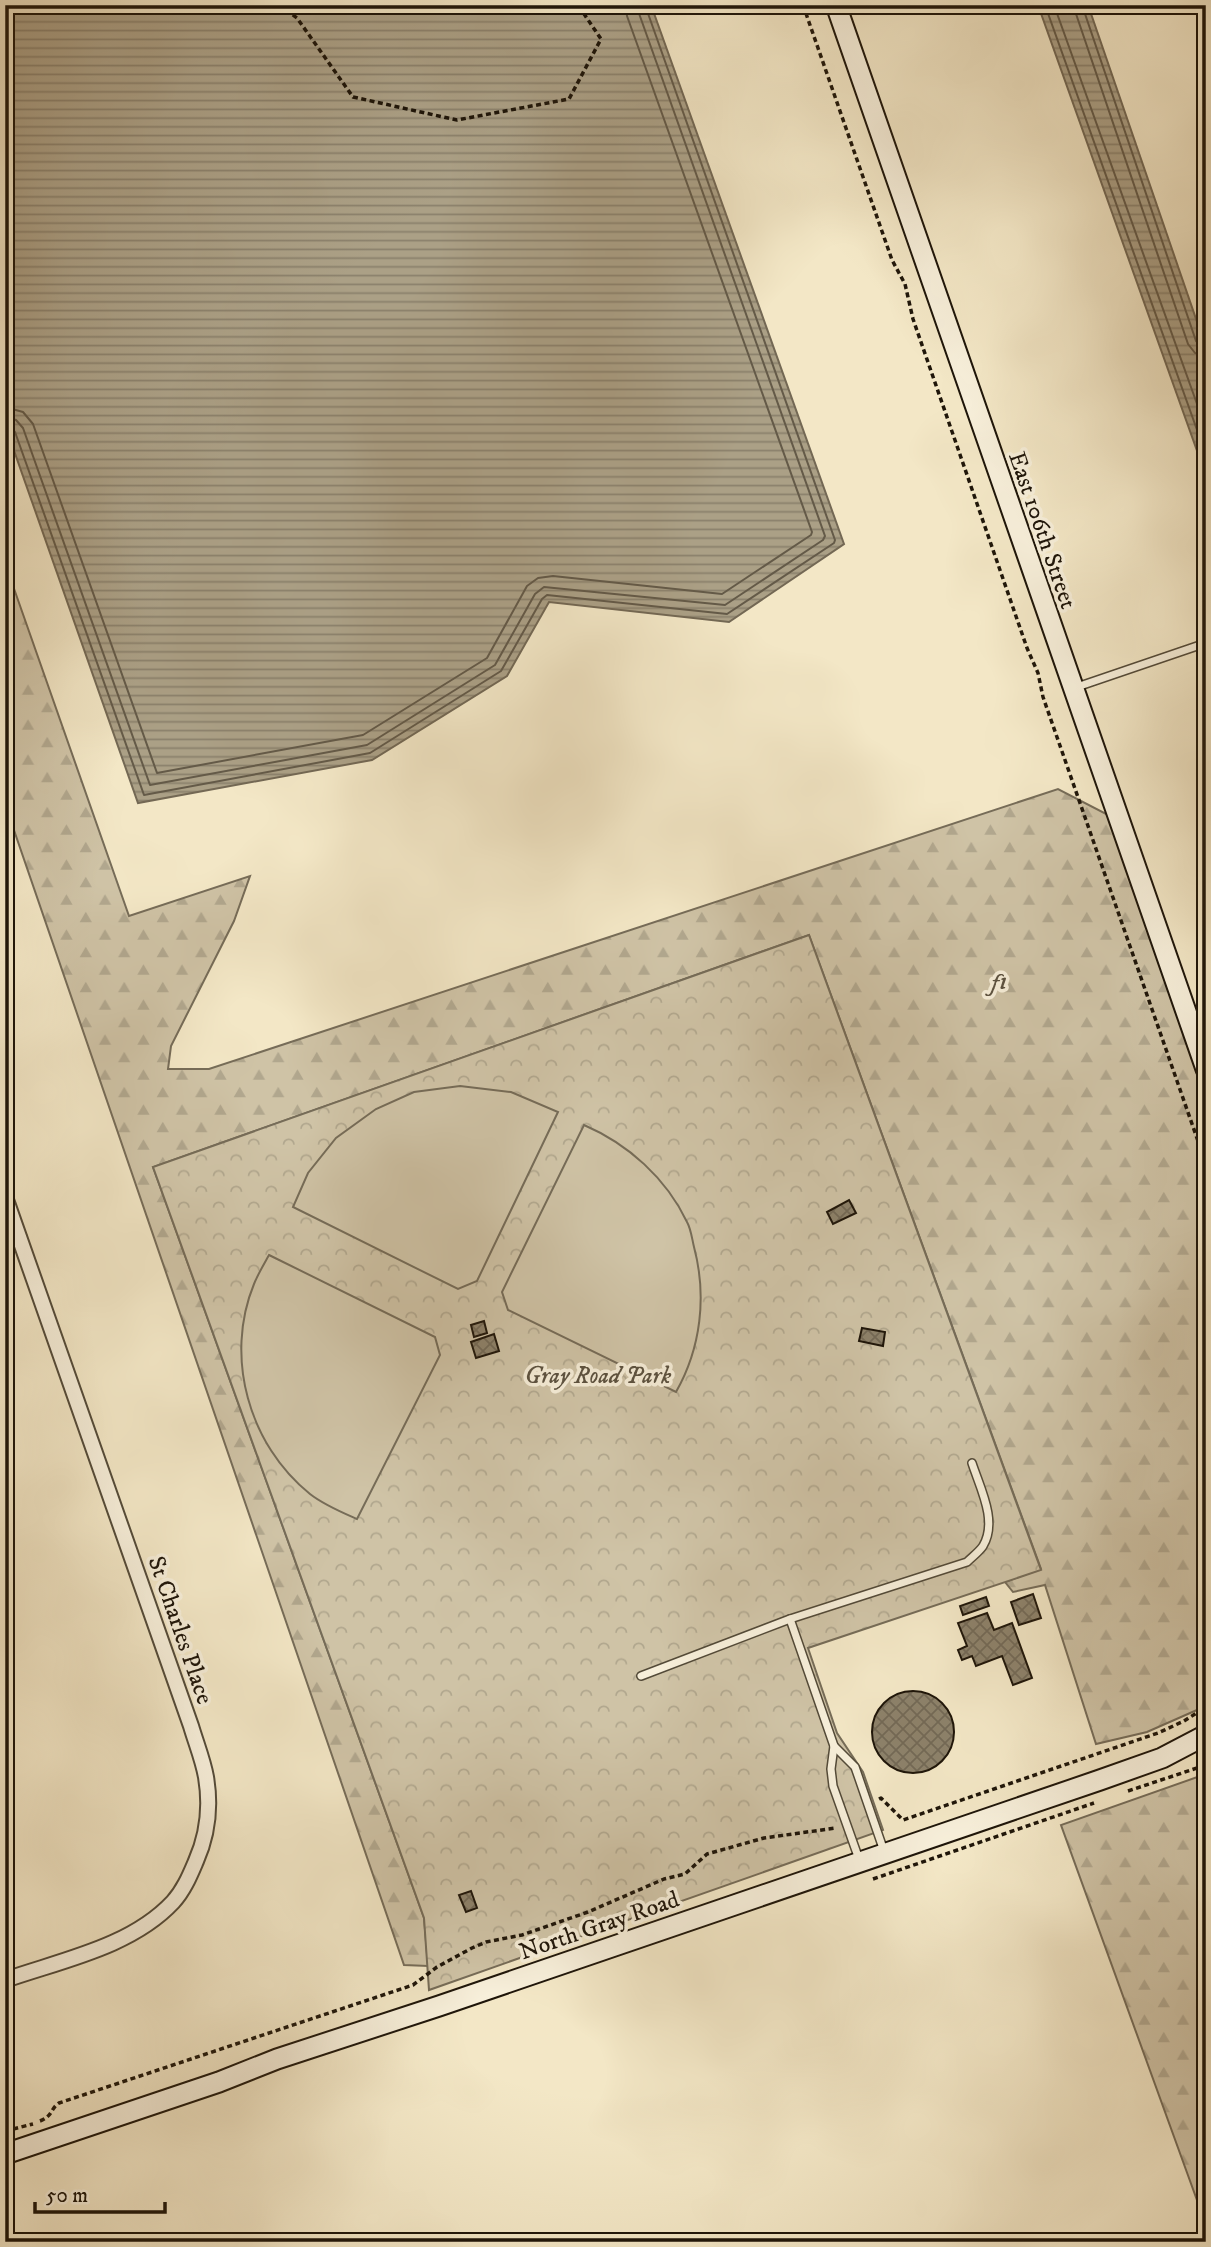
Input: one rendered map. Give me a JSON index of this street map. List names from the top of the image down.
{
  "streets": {
    "street": ["East 106th Street", "St Charles Place", "North Gray Road"]
  },
  "parks": ["f1", "Gray Road Park"],
  "scale_bar": "50 m"
}
